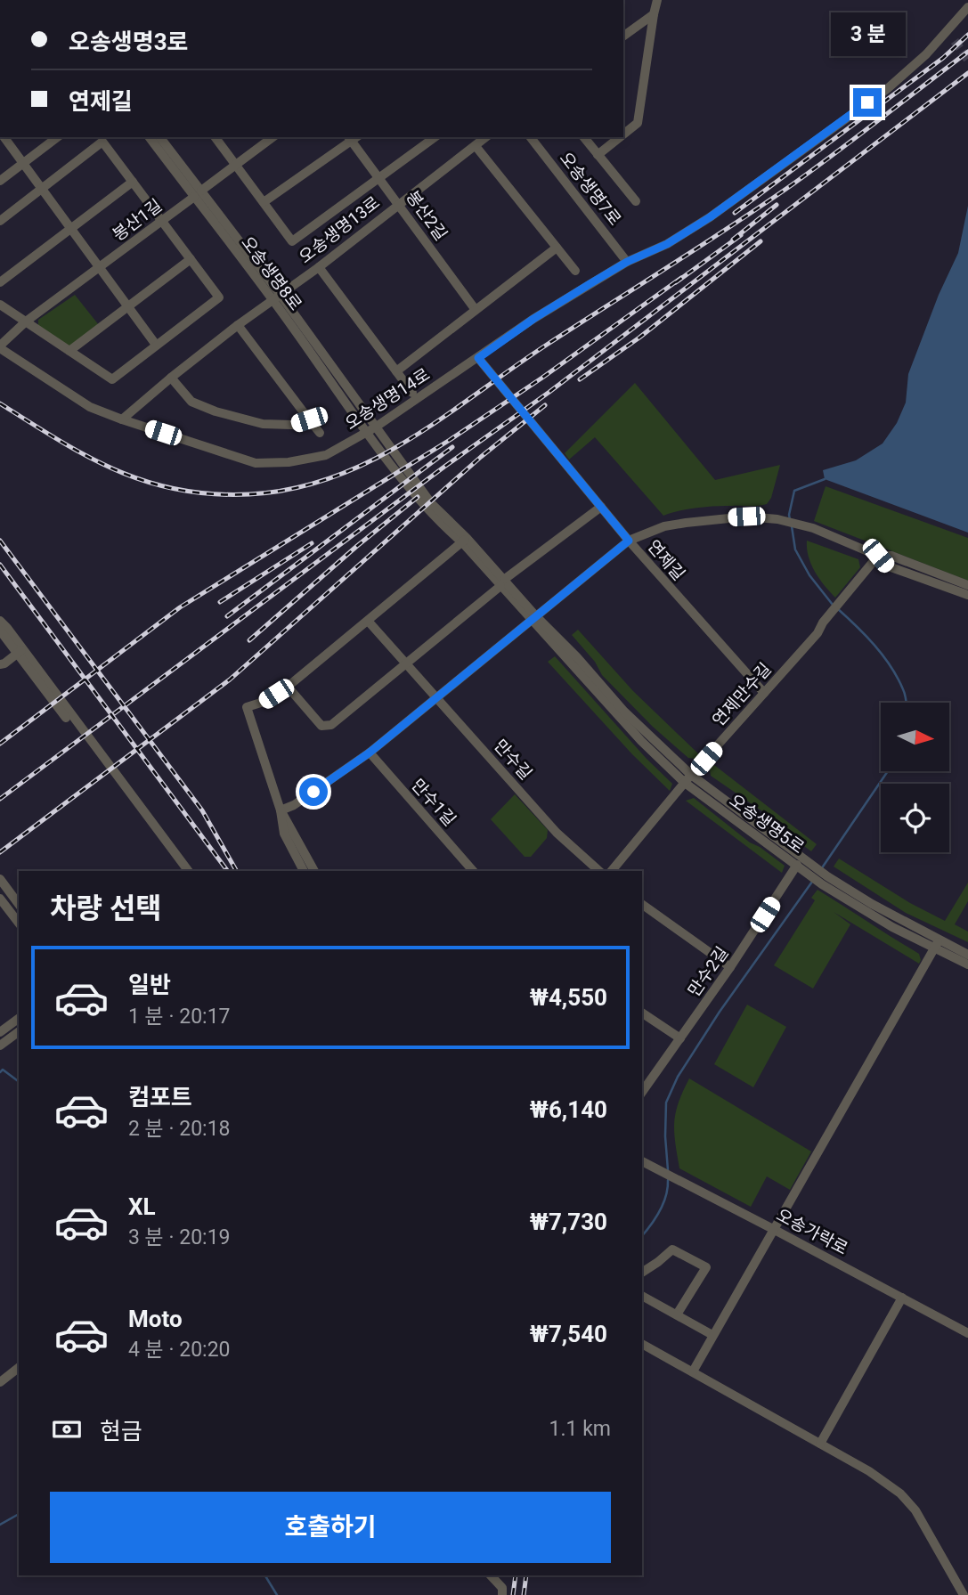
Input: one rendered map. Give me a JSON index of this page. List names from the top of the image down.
{
  "streets": {
    "street": [
      "오송생명7로",
      "봉산2길",
      "봉산1길",
      "오송생명13로",
      "오송생명8로",
      "오송생명14로",
      "연제길",
      "연제만수길",
      "만수길",
      "만수1길",
      "오송생명5로",
      "만수2길",
      "오송가락로"
    ]
  },
  "crossings": [
    ["오송생명7로", "오송생명14로"],
    ["봉산2길", "오송생명13로"],
    ["봉산1길", "오송생명8로"],
    ["봉산1길", "오송생명14로"],
    ["오송생명13로", "오송생명8로"],
    ["오송생명13로", "오송생명14로"],
    ["오송생명8로", "오송생명14로"],
    ["오송생명8로", "오송생명5로"],
    ["오송생명14로", "연제길"],
    ["연제길", "연제만수길"],
    ["연제만수길", "오송생명5로"],
    ["오송생명5로", "만수2길"]
  ],
  "north": "right",
  "page": {
    "banner": ["오송생명3로", "연제길"],
    "bubble": "3 분",
    "heading": "차량 선택",
    "list": [
      {
        "name": "일반",
        "note": "1 분 · 20:17",
        "value": "₩4,550"
      },
      {
        "name": "컴포트",
        "note": "2 분 · 20:18",
        "value": "₩6,140"
      },
      {
        "name": "XL",
        "note": "3 분 · 20:19",
        "value": "₩7,730"
      },
      {
        "name": "Moto",
        "note": "4 분 · 20:20",
        "value": "₩7,540"
      }
    ],
    "pay": ["현금", "1.1 km"],
    "buttons": "호출하기"
  }
}
